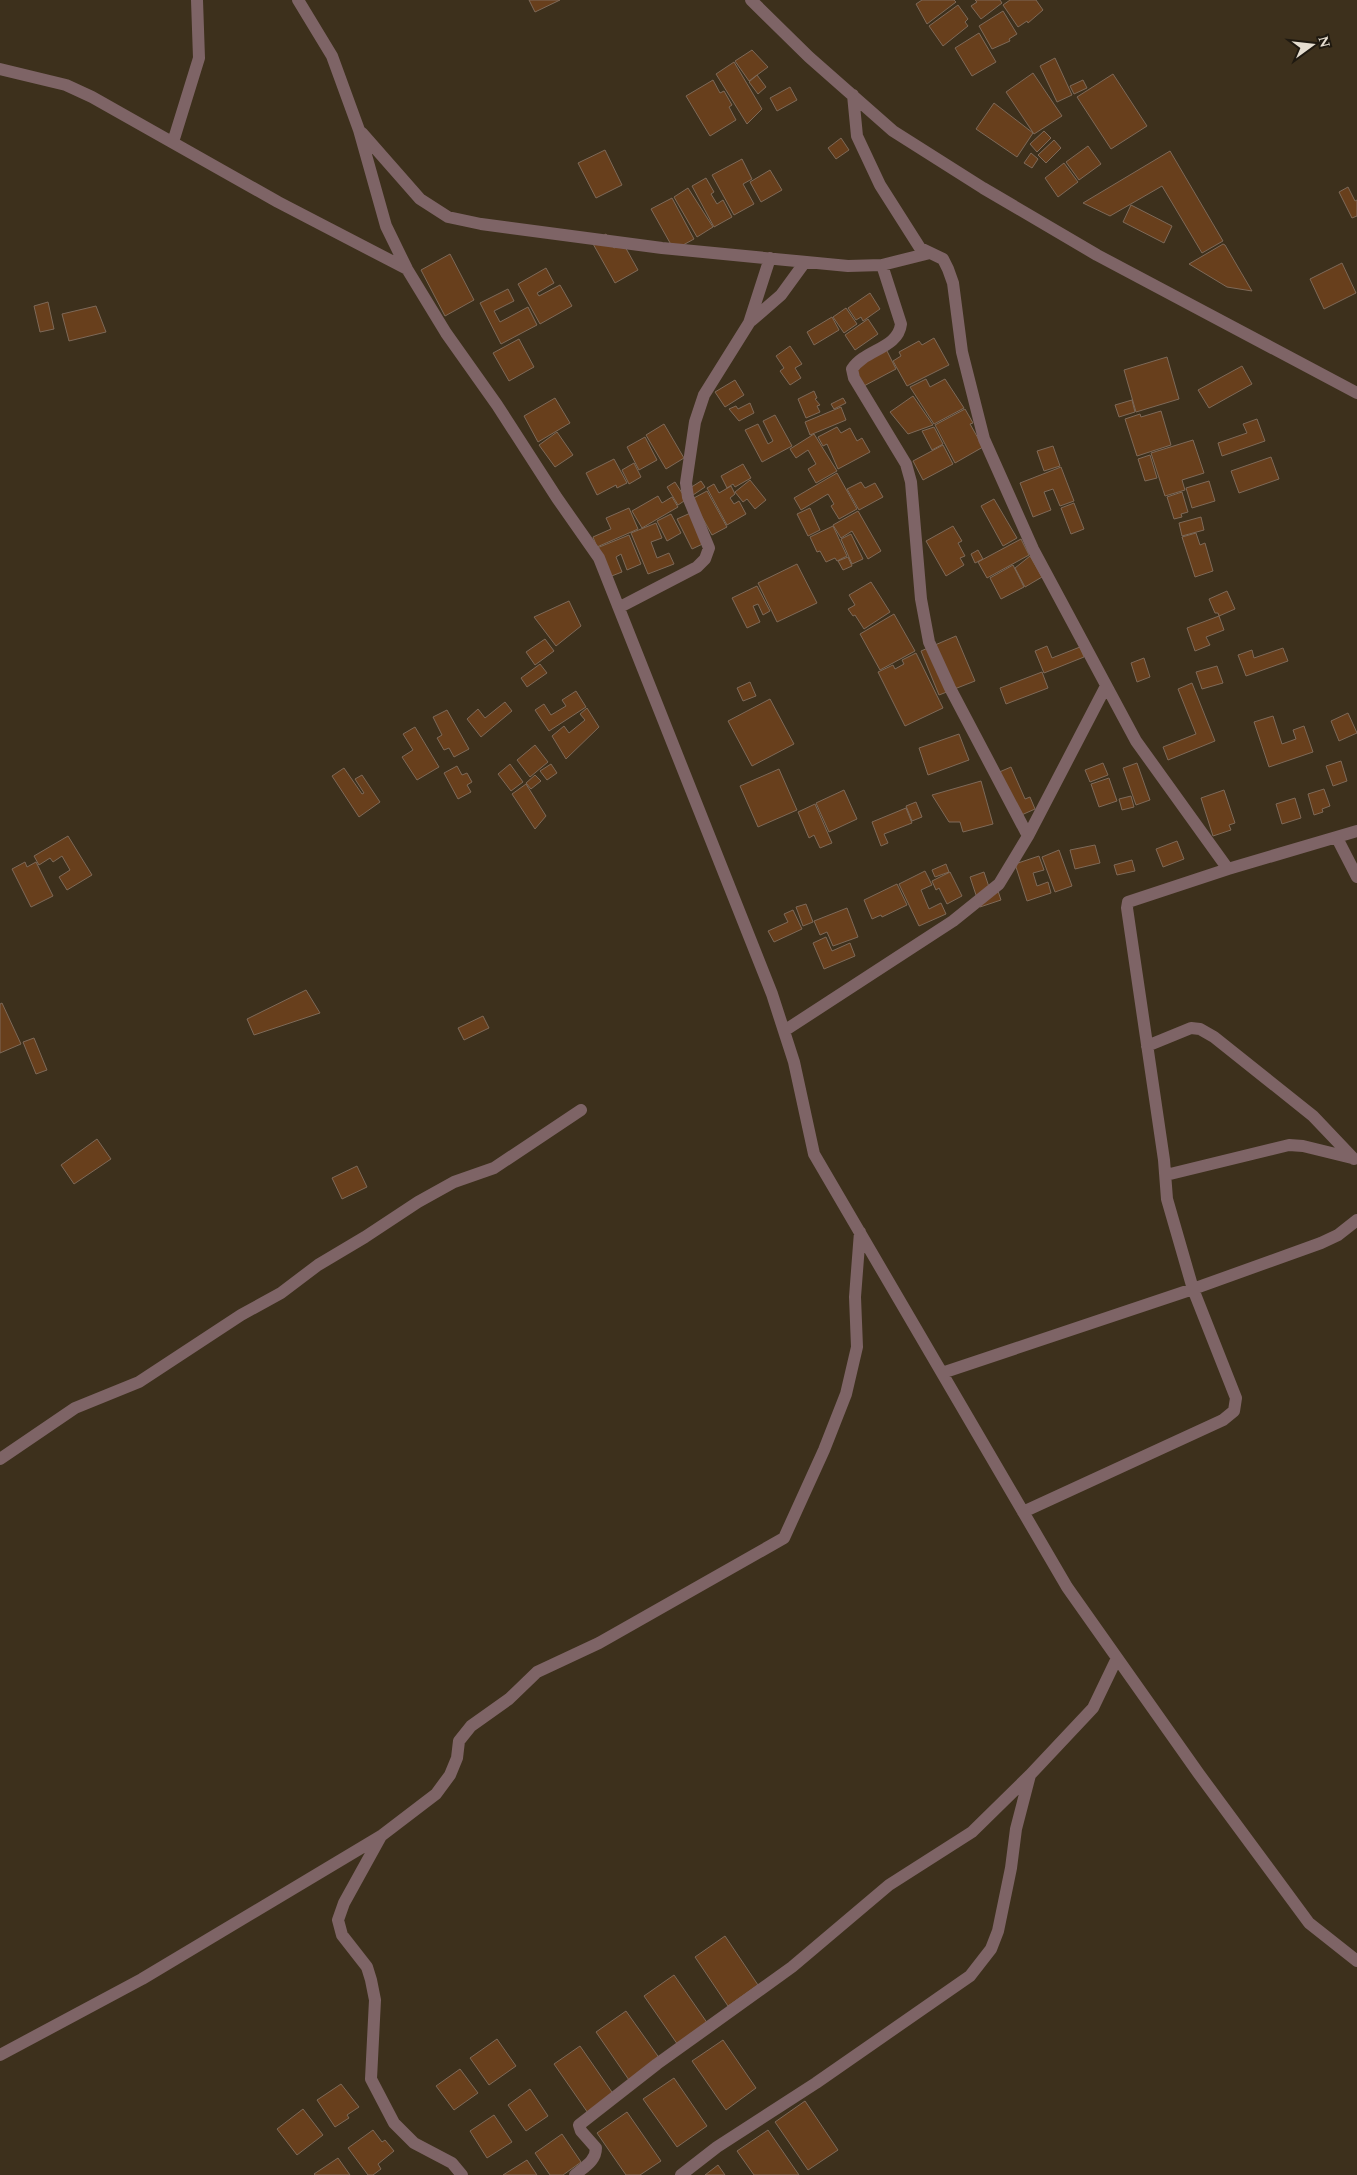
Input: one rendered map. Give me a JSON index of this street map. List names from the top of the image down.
{
  "north": "right"
}
